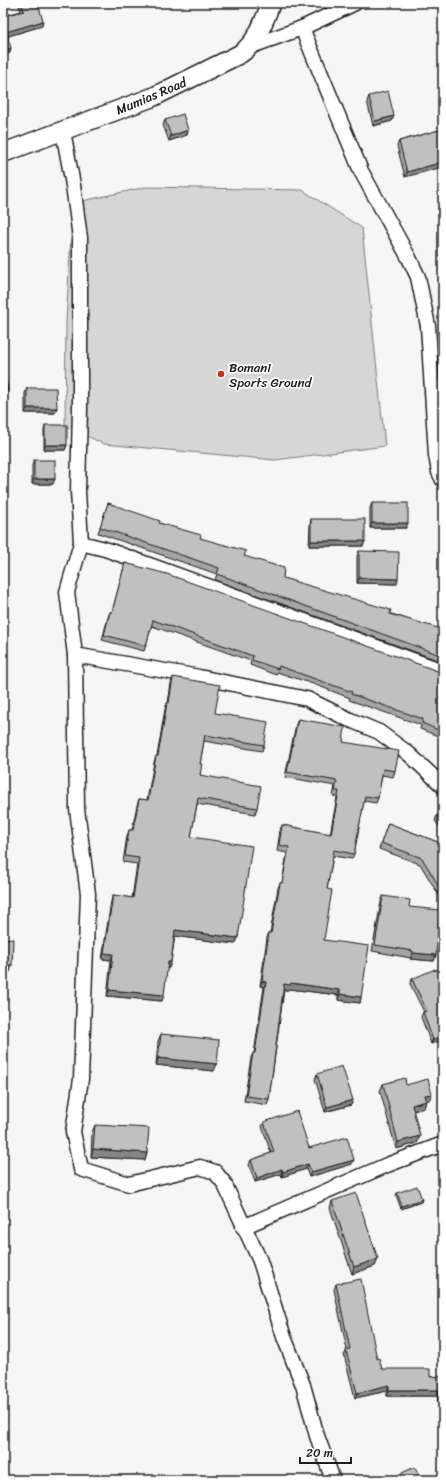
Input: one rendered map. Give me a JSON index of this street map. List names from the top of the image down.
{
  "streets": {
    "street": ["Mumias Road"]
  },
  "places": ["Bomani Sports Ground"],
  "scale_bar": "20 m"
}
